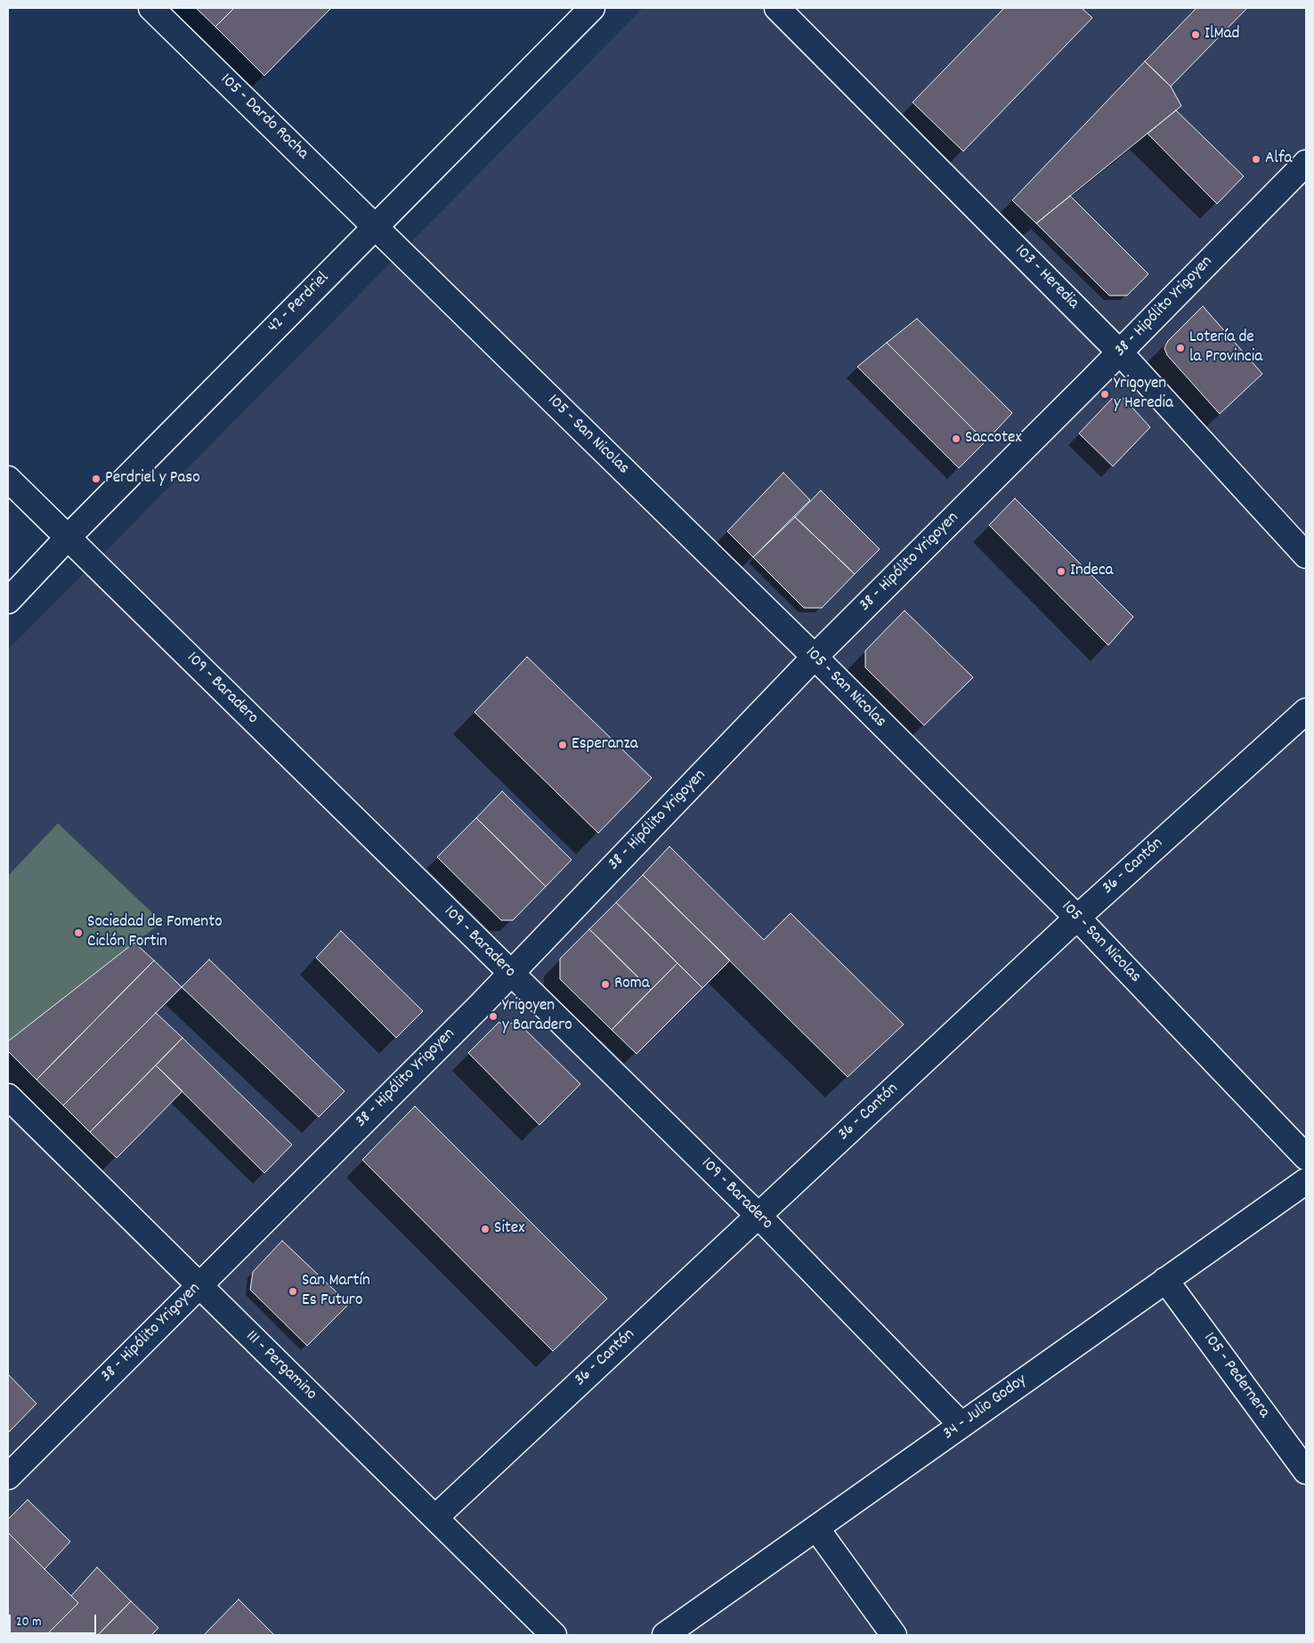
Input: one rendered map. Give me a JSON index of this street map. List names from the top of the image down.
{
  "streets": {
    "street": [
      "105 - Dardo Rocha",
      "103 - Heredia",
      "42 - Perdriel",
      "38 - Hipólito Yrigoyen",
      "105 - San Nicolas",
      "109 - Baradero",
      "36 - Cantón",
      "111 - Pergamino",
      "105 - Pedernera",
      "34 - Julio Godoy"
    ]
  },
  "crossings": [
    ["105 - Dardo Rocha", "42 - Perdriel"],
    ["105 - Dardo Rocha", "105 - San Nicolas"],
    ["103 - Heredia", "38 - Hipólito Yrigoyen"],
    ["42 - Perdriel", "105 - San Nicolas"],
    ["42 - Perdriel", "109 - Baradero"],
    ["38 - Hipólito Yrigoyen", "105 - San Nicolas"],
    ["38 - Hipólito Yrigoyen", "109 - Baradero"],
    ["38 - Hipólito Yrigoyen", "111 - Pergamino"],
    ["105 - San Nicolas", "36 - Cantón"],
    ["109 - Baradero", "36 - Cantón"],
    ["109 - Baradero", "34 - Julio Godoy"],
    ["36 - Cantón", "111 - Pergamino"],
    ["105 - Pedernera", "34 - Julio Godoy"]
  ],
  "places": [
    "IlMad",
    "Alfa",
    "Lotería de la Provincia",
    "Yrigoyen y Heredia",
    "Saccotex",
    "Perdriel y Paso",
    "Indeca",
    "Esperanza",
    "Sociedad de Fomento Ciclón Fortin",
    "Roma",
    "Yrigoyen y Baradero",
    "Sitex",
    "San Martín Es Futuro"
  ],
  "scale_bar": "20 m"
}
